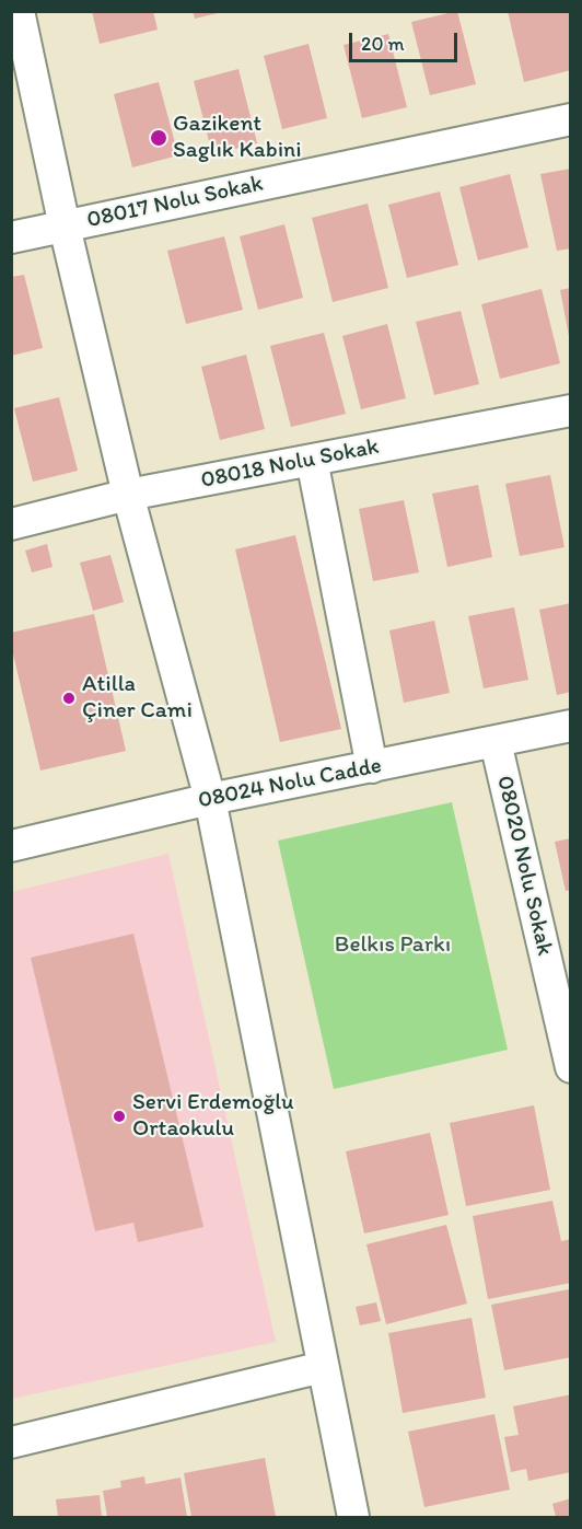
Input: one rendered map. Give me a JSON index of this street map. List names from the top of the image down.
{
  "streets": {
    "street": [
      "08017 Nolu Sokak",
      "08018 Nolu Sokak",
      "08024 Nolu Cadde",
      "08020 Nolu Sokak"
    ]
  },
  "crossings": [
    ["08024 Nolu Cadde", "08020 Nolu Sokak"]
  ],
  "parks": ["Belkıs Parkı"],
  "places": ["Gazikent Saglık Kabini", "Atilla Çiner Cami", "Servi Erdemoğlu Ortaokulu"],
  "scale_bar": "20 m"
}
